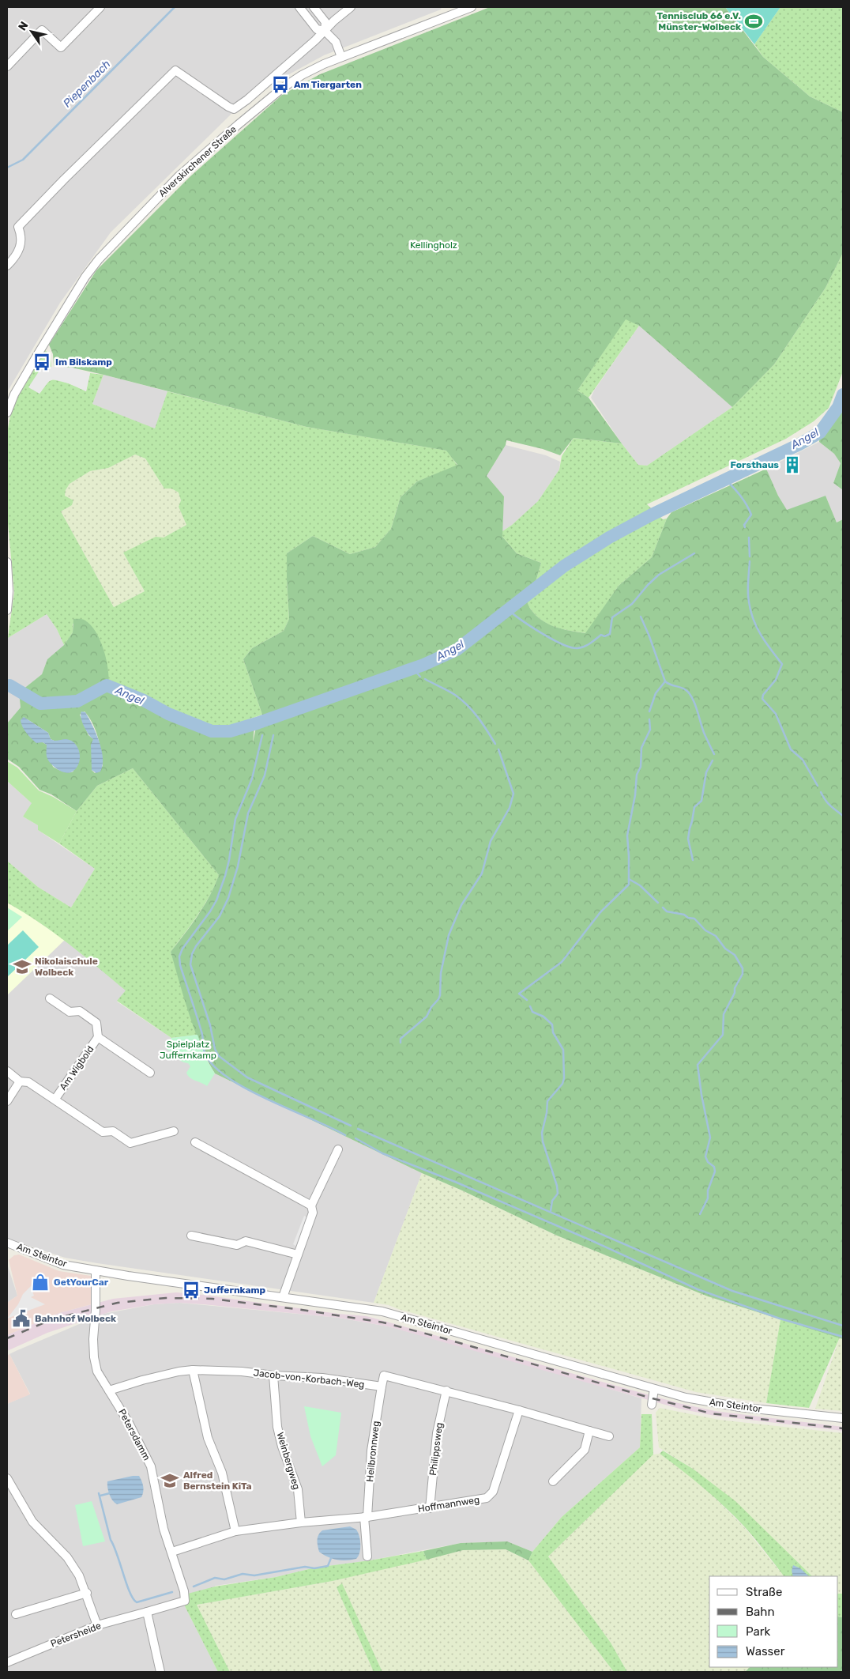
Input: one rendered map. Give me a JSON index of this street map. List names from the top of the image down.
{
  "streets": {
    "street": [
      "Alverskirchener Straße",
      "Am Wigbold",
      "Am Steintor",
      "Jacob-von-Korbach-Weg",
      "Petersdamm",
      "Philippsweg",
      "Heilbronnweg",
      "Weinbergweg",
      "Hoffmannweg",
      "Petersheide"
    ]
  },
  "crossings": [
    ["Am Steintor", "Petersdamm"],
    ["Jacob-von-Korbach-Weg", "Petersdamm"],
    ["Jacob-von-Korbach-Weg", "Heilbronnweg"],
    ["Jacob-von-Korbach-Weg", "Weinbergweg"],
    ["Petersdamm", "Hoffmannweg"],
    ["Petersdamm", "Petersheide"],
    ["Philippsweg", "Hoffmannweg"],
    ["Heilbronnweg", "Hoffmannweg"],
    ["Weinbergweg", "Hoffmannweg"]
  ],
  "water": ["Piepenbach", "Angel"],
  "parks": ["Kellingholz", "Spielplatz Juffernkamp"],
  "places": {
    "sports": ["Tennisclub 66 e.V. Münster-Wolbeck"],
    "bus stop": ["Am Tiergarten", "Im Bilskamp", "Juffernkamp"],
    "building": ["Forsthaus"],
    "school or university": ["Nikolaischule Wolbeck", "Alfred Bernstein KiTa"],
    "shop": ["GetYourCar"],
    "public building": ["Bahnhof Wolbeck"]
  },
  "legend": [
    "Straße",
    "Bahn",
    "Park",
    "Wasser"
  ],
  "north": "top left"
}
